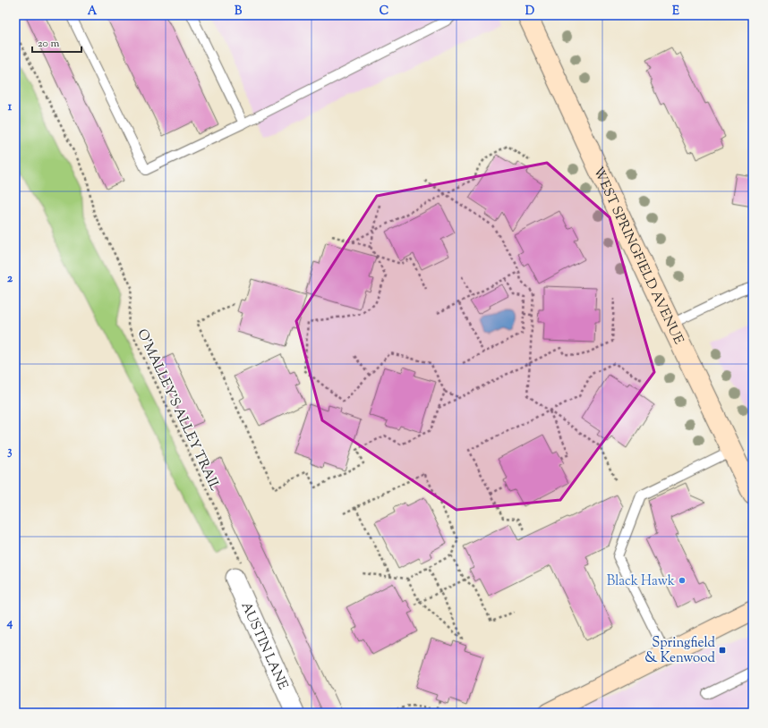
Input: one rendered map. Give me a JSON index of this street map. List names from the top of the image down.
{
  "streets": {
    "main road": ["WEST SPRINGFIELD AVENUE"],
    "street": ["AUSTIN LANE"],
    "path": ["O'MALLEY'S ALLEY TRAIL"]
  },
  "crossings": [
    ["O'MALLEY'S ALLEY TRAIL", "AUSTIN LANE"]
  ],
  "places": {
    "other": ["Black Hawk"],
    "transit": ["Springfield & Kenwood"]
  },
  "scale_bar": "20 m",
  "grid": {
    "columns": [
      "A",
      "B",
      "C",
      "D",
      "E"
    ],
    "rows": [
      "1",
      "2",
      "3",
      "4"
    ]
  }
}
